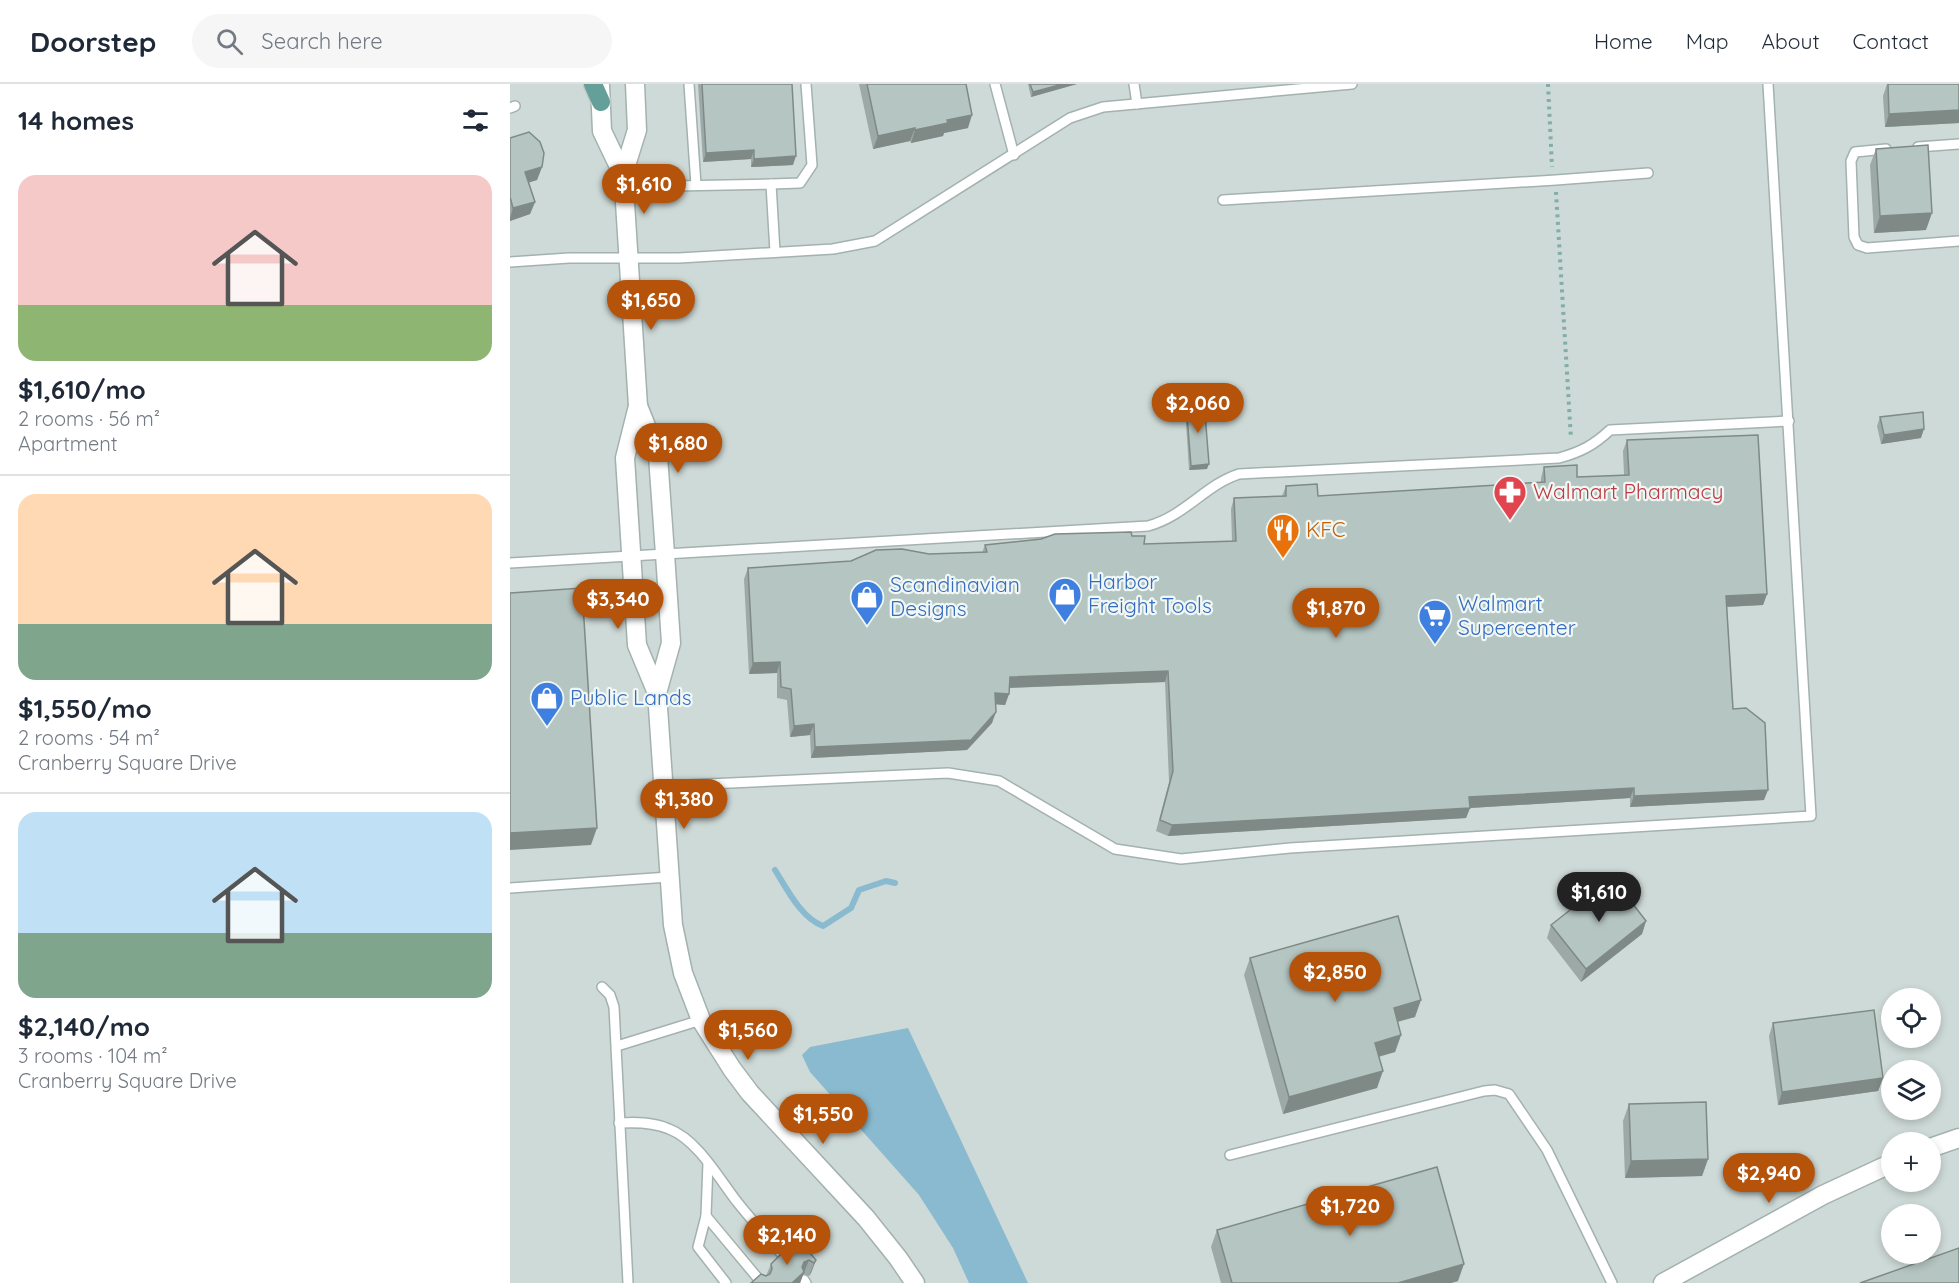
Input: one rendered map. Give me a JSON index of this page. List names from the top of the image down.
{
  "places": {
    "pharmacy": ["Walmart Pharmacy"],
    "restaurant": ["KFC"],
    "shop": ["Harbor Freight Tools", "Scandinavian Designs", "Public Lands"],
    "supermarket": ["Walmart Supercenter"]
  },
  "page": {
    "header": "Doorstep",
    "search": "Search here",
    "nav": [
      "Home",
      "Map",
      "About",
      "Contact"
    ],
    "heading": "14 homes",
    "list": [
      {
        "name": "$1,610/mo",
        "note": "2 rooms · 56 m² · Apartment"
      },
      {
        "name": "$1,550/mo",
        "note": "2 rooms · 54 m² · Cranberry Square Drive"
      },
      {
        "name": "$2,140/mo",
        "note": "3 rooms · 104 m² · Cranberry Square Drive"
      }
    ],
    "price": [
      "$1,610",
      "$1,650",
      "$2,060",
      "$1,680",
      "$3,340",
      "$1,870",
      "$1,380",
      "$1,610",
      "$2,850",
      "$1,560",
      "$1,550",
      "$2,940",
      "$1,720",
      "$2,140"
    ],
    "map_buttons": ["+", "−"]
  }
}
